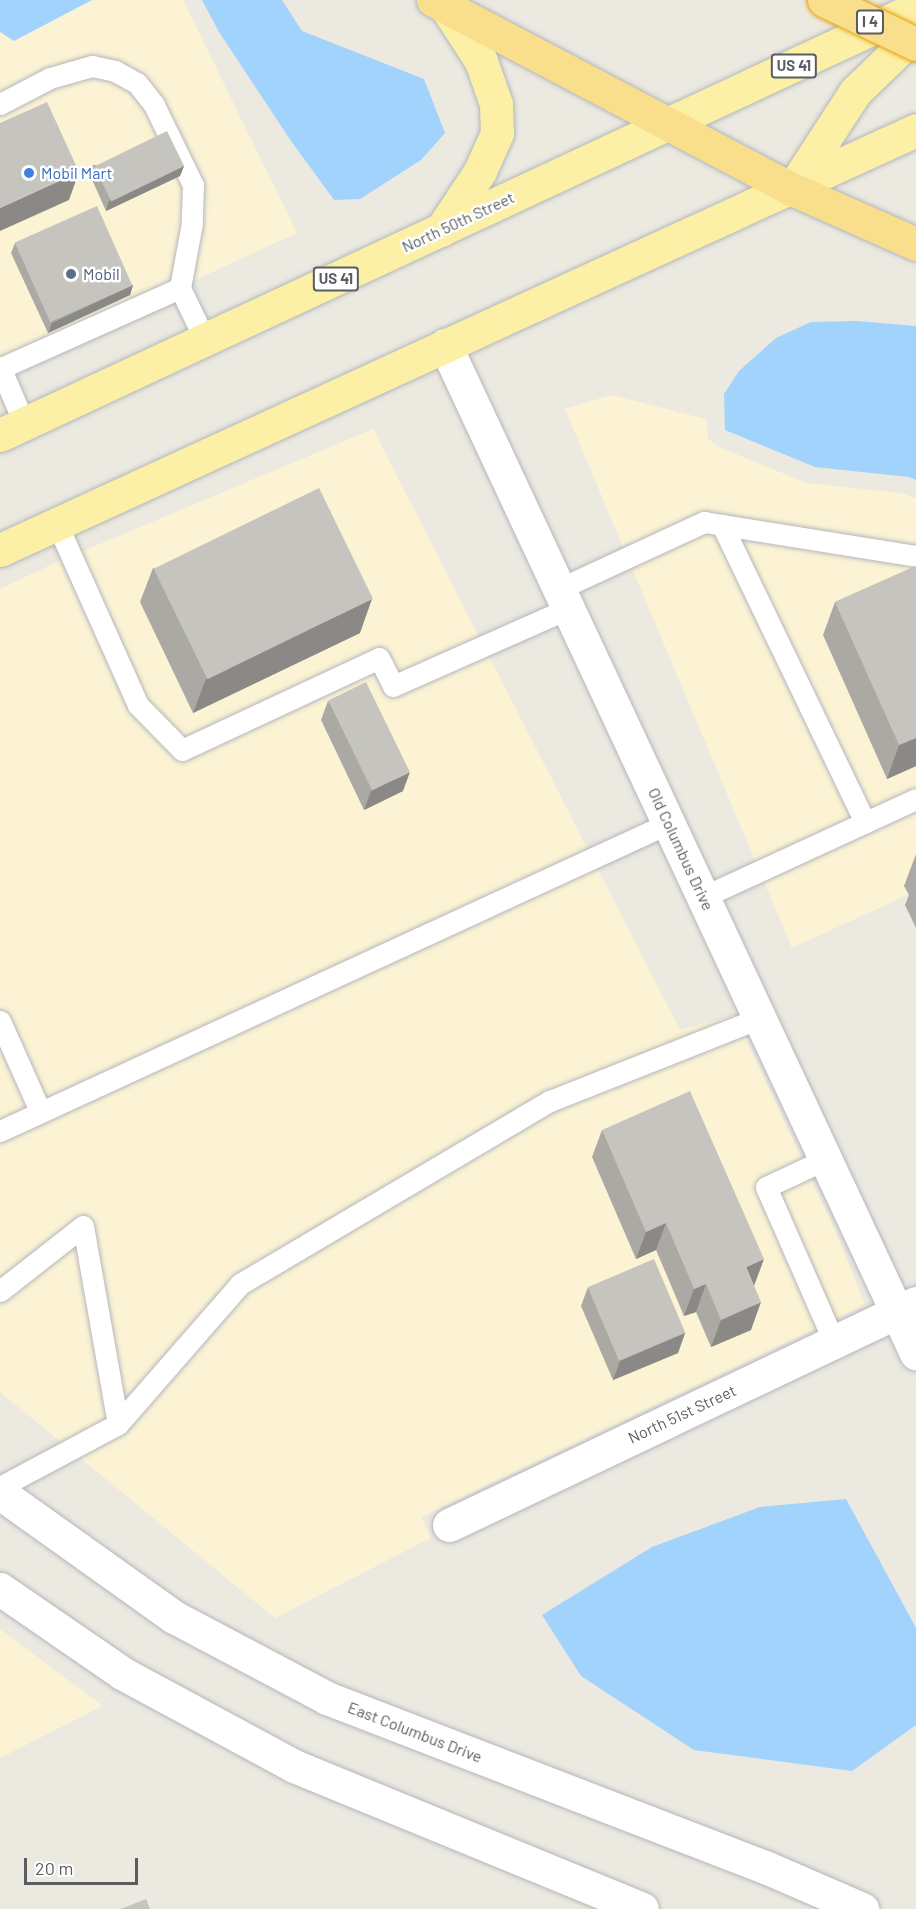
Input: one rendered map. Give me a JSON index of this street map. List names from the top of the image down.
{
  "streets": {
    "highway": ["I 4"],
    "main road": [
      "US 41",
      "North 50th Street",
      "Old Columbus Drive",
      "North 51st Street",
      "East Columbus Drive"
    ]
  },
  "crossings": [
    ["Old Columbus Drive", "North 51st Street"]
  ],
  "places": ["Mobil Mart", "Mobil"],
  "scale_bar": "20 m"
}
